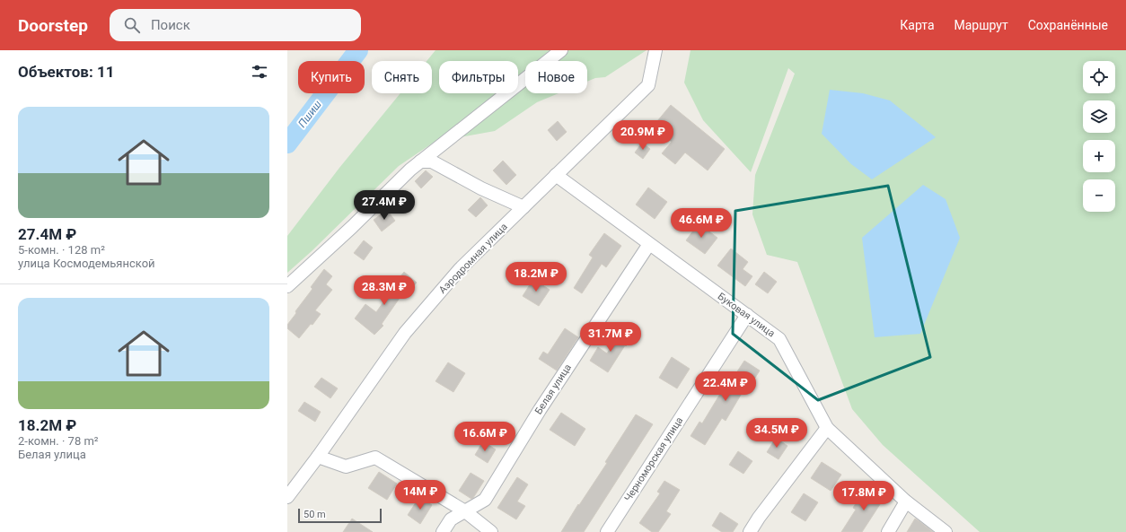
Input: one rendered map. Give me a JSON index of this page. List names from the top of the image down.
{
  "streets": {
    "street": [
      "Аэродромная улица",
      "Буковая улица",
      "Белая улица",
      "Черноморская улица"
    ]
  },
  "crossings": [
    ["Аэродромная улица", "Буковая улица"],
    ["Буковая улица", "Белая улица"],
    ["Буковая улица", "Черноморская улица"]
  ],
  "water": ["Пшиш"],
  "scale_bar": "50 m",
  "page": {
    "header": "Doorstep",
    "search": "Поиск",
    "nav": ["Карта", "Маршрут", "Сохранённые"],
    "heading": "Объектов: 11",
    "map_buttons": ["+", "−"],
    "chip": [
      "Купить",
      "Снять",
      "Фильтры",
      "Новое"
    ],
    "list": [
      {
        "name": "27.4M ₽",
        "note": "5-комн. · 128 m² · улица Космодемьянской"
      },
      {
        "name": "18.2M ₽",
        "note": "2-комн. · 78 m² · Белая улица"
      }
    ],
    "price": [
      "20.9M ₽",
      "27.4M ₽",
      "46.6M ₽",
      "18.2M ₽",
      "28.3M ₽",
      "31.7M ₽",
      "22.4M ₽",
      "34.5M ₽",
      "16.6M ₽",
      "14M ₽",
      "17.8M ₽"
    ],
    "scale": "50 m"
  }
}
